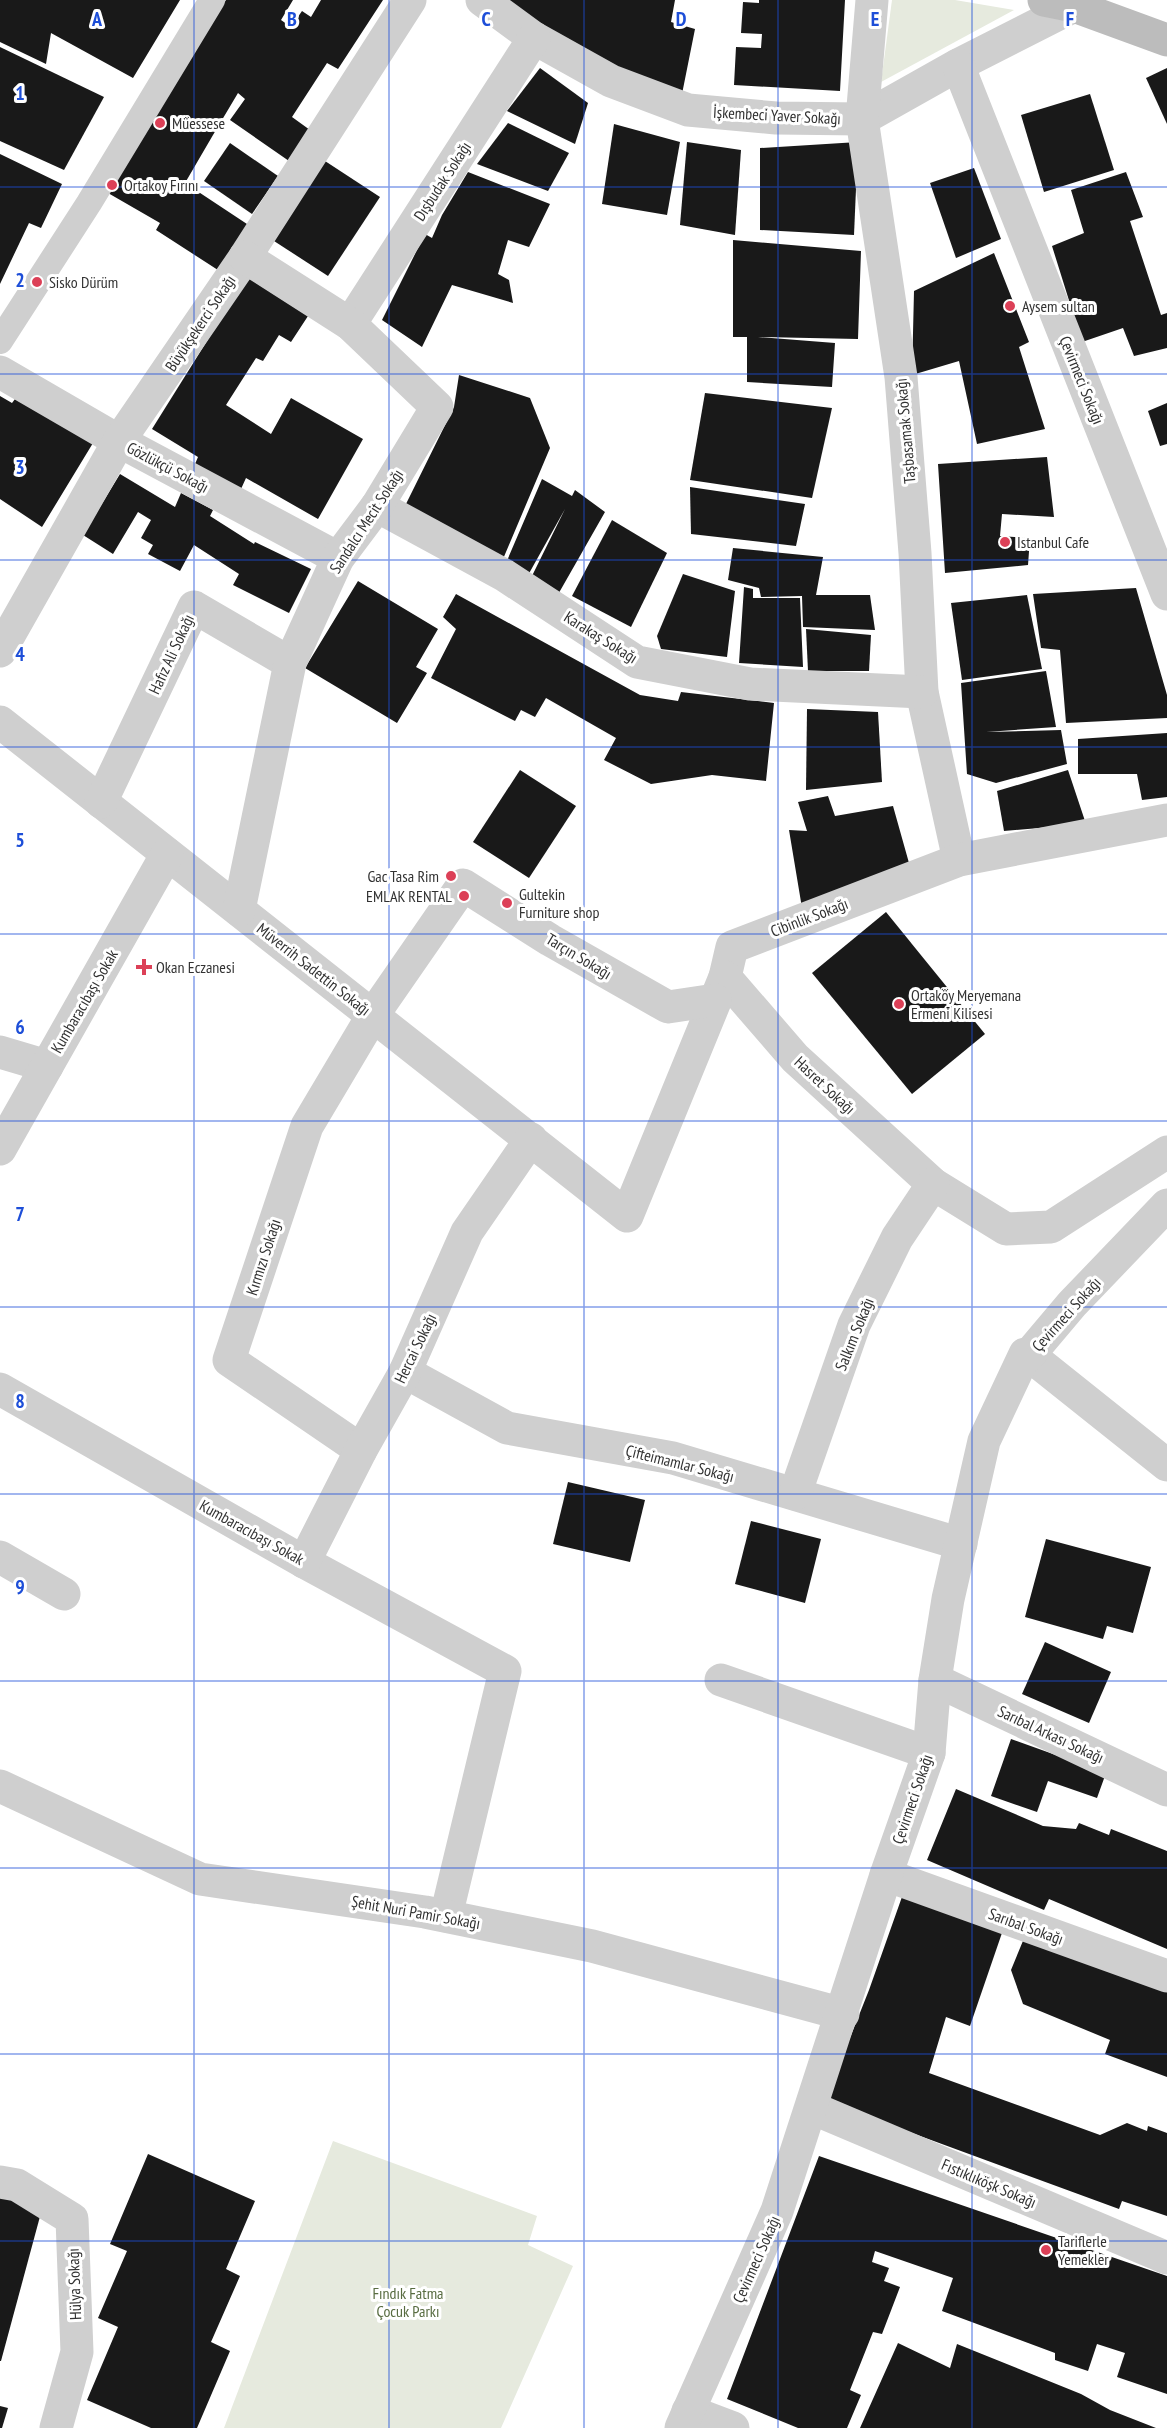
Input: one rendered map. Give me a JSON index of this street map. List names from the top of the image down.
{
  "streets": {
    "street": [
      "İşkembeci Yaver Sokağı",
      "Dışbudak Sokağı",
      "Büyükşekerci Sokağı",
      "Çevirmeci Sokağı",
      "Taşbasamak Sokağı",
      "Gözlükçü Sokağı",
      "Sandalcı Mecit Sokağı",
      "Karakaş Sokağı",
      "Hafız Ali Sokağı",
      "Cibinlik Sokağı",
      "Tarçın Sokağı",
      "Müverrih Sadettin Sokağı",
      "Kumbaracıbaşı Sokak",
      "Hasret Sokağı",
      "Kırmızı Sokağı",
      "Salkım Sokağı",
      "Hercai Sokağı",
      "Çifteimamlar Sokağı",
      "Sarıbal Arkası Sokağı",
      "Şehit Nuri Pamir Sokağı",
      "Sarıbal Sokağı",
      "Fıstıklıköşk Sokağı",
      "Hülya Sokağı"
    ]
  },
  "crossings": [
    ["İşkembeci Yaver Sokağı", "Dışbudak Sokağı"],
    ["İşkembeci Yaver Sokağı", "Çevirmeci Sokağı"],
    ["İşkembeci Yaver Sokağı", "Taşbasamak Sokağı"],
    ["Dışbudak Sokağı", "Sandalcı Mecit Sokağı"],
    ["Büyükşekerci Sokağı", "Gözlükçü Sokağı"],
    ["Büyükşekerci Sokağı", "Sandalcı Mecit Sokağı"],
    ["Çevirmeci Sokağı", "Çifteimamlar Sokağı"],
    ["Çevirmeci Sokağı", "Sarıbal Arkası Sokağı"],
    ["Çevirmeci Sokağı", "Şehit Nuri Pamir Sokağı"],
    ["Çevirmeci Sokağı", "Sarıbal Sokağı"],
    ["Çevirmeci Sokağı", "Fıstıklıköşk Sokağı"],
    ["Taşbasamak Sokağı", "Karakaş Sokağı"],
    ["Taşbasamak Sokağı", "Cibinlik Sokağı"],
    ["Gözlükçü Sokağı", "Sandalcı Mecit Sokağı"],
    ["Sandalcı Mecit Sokağı", "Karakaş Sokağı"],
    ["Sandalcı Mecit Sokağı", "Hafız Ali Sokağı"],
    ["Sandalcı Mecit Sokağı", "Müverrih Sadettin Sokağı"],
    ["Hafız Ali Sokağı", "Müverrih Sadettin Sokağı"],
    ["Cibinlik Sokağı", "Tarçın Sokağı"],
    ["Cibinlik Sokağı", "Müverrih Sadettin Sokağı"],
    ["Cibinlik Sokağı", "Hasret Sokağı"],
    ["Tarçın Sokağı", "Müverrih Sadettin Sokağı"],
    ["Tarçın Sokağı", "Hasret Sokağı"],
    ["Tarçın Sokağı", "Kırmızı Sokağı"],
    ["Müverrih Sadettin Sokağı", "Kumbaracıbaşı Sokak"],
    ["Müverrih Sadettin Sokağı", "Kırmızı Sokağı"],
    ["Müverrih Sadettin Sokağı", "Hercai Sokağı"],
    ["Kumbaracıbaşı Sokak", "Hercai Sokağı"],
    ["Kumbaracıbaşı Sokak", "Şehit Nuri Pamir Sokağı"],
    ["Hasret Sokağı", "Salkım Sokağı"],
    ["Kırmızı Sokağı", "Hercai Sokağı"],
    ["Salkım Sokağı", "Çifteimamlar Sokağı"],
    ["Hercai Sokağı", "Çifteimamlar Sokağı"]
  ],
  "parks": ["Fındık Fatma Çocuk Parkı"],
  "places": {
    "other": [
      "Müessese",
      "Ortakoy Fırını",
      "Sisko Dürüm",
      "Aysem sultan",
      "Istanbul Cafe",
      "Gac Tasa Rim",
      "EMLAK RENTAL",
      "Gultekin Furniture shop",
      "Ortaköy Meryemana Ermeni Kilisesi",
      "Tariflerle Yemekler"
    ],
    "health": ["Okan Eczanesi"]
  },
  "grid": {
    "columns": [
      "A",
      "B",
      "C",
      "D",
      "E",
      "F"
    ],
    "rows": [
      "1",
      "2",
      "3",
      "4",
      "5",
      "6",
      "7",
      "8",
      "9"
    ]
  }
}
